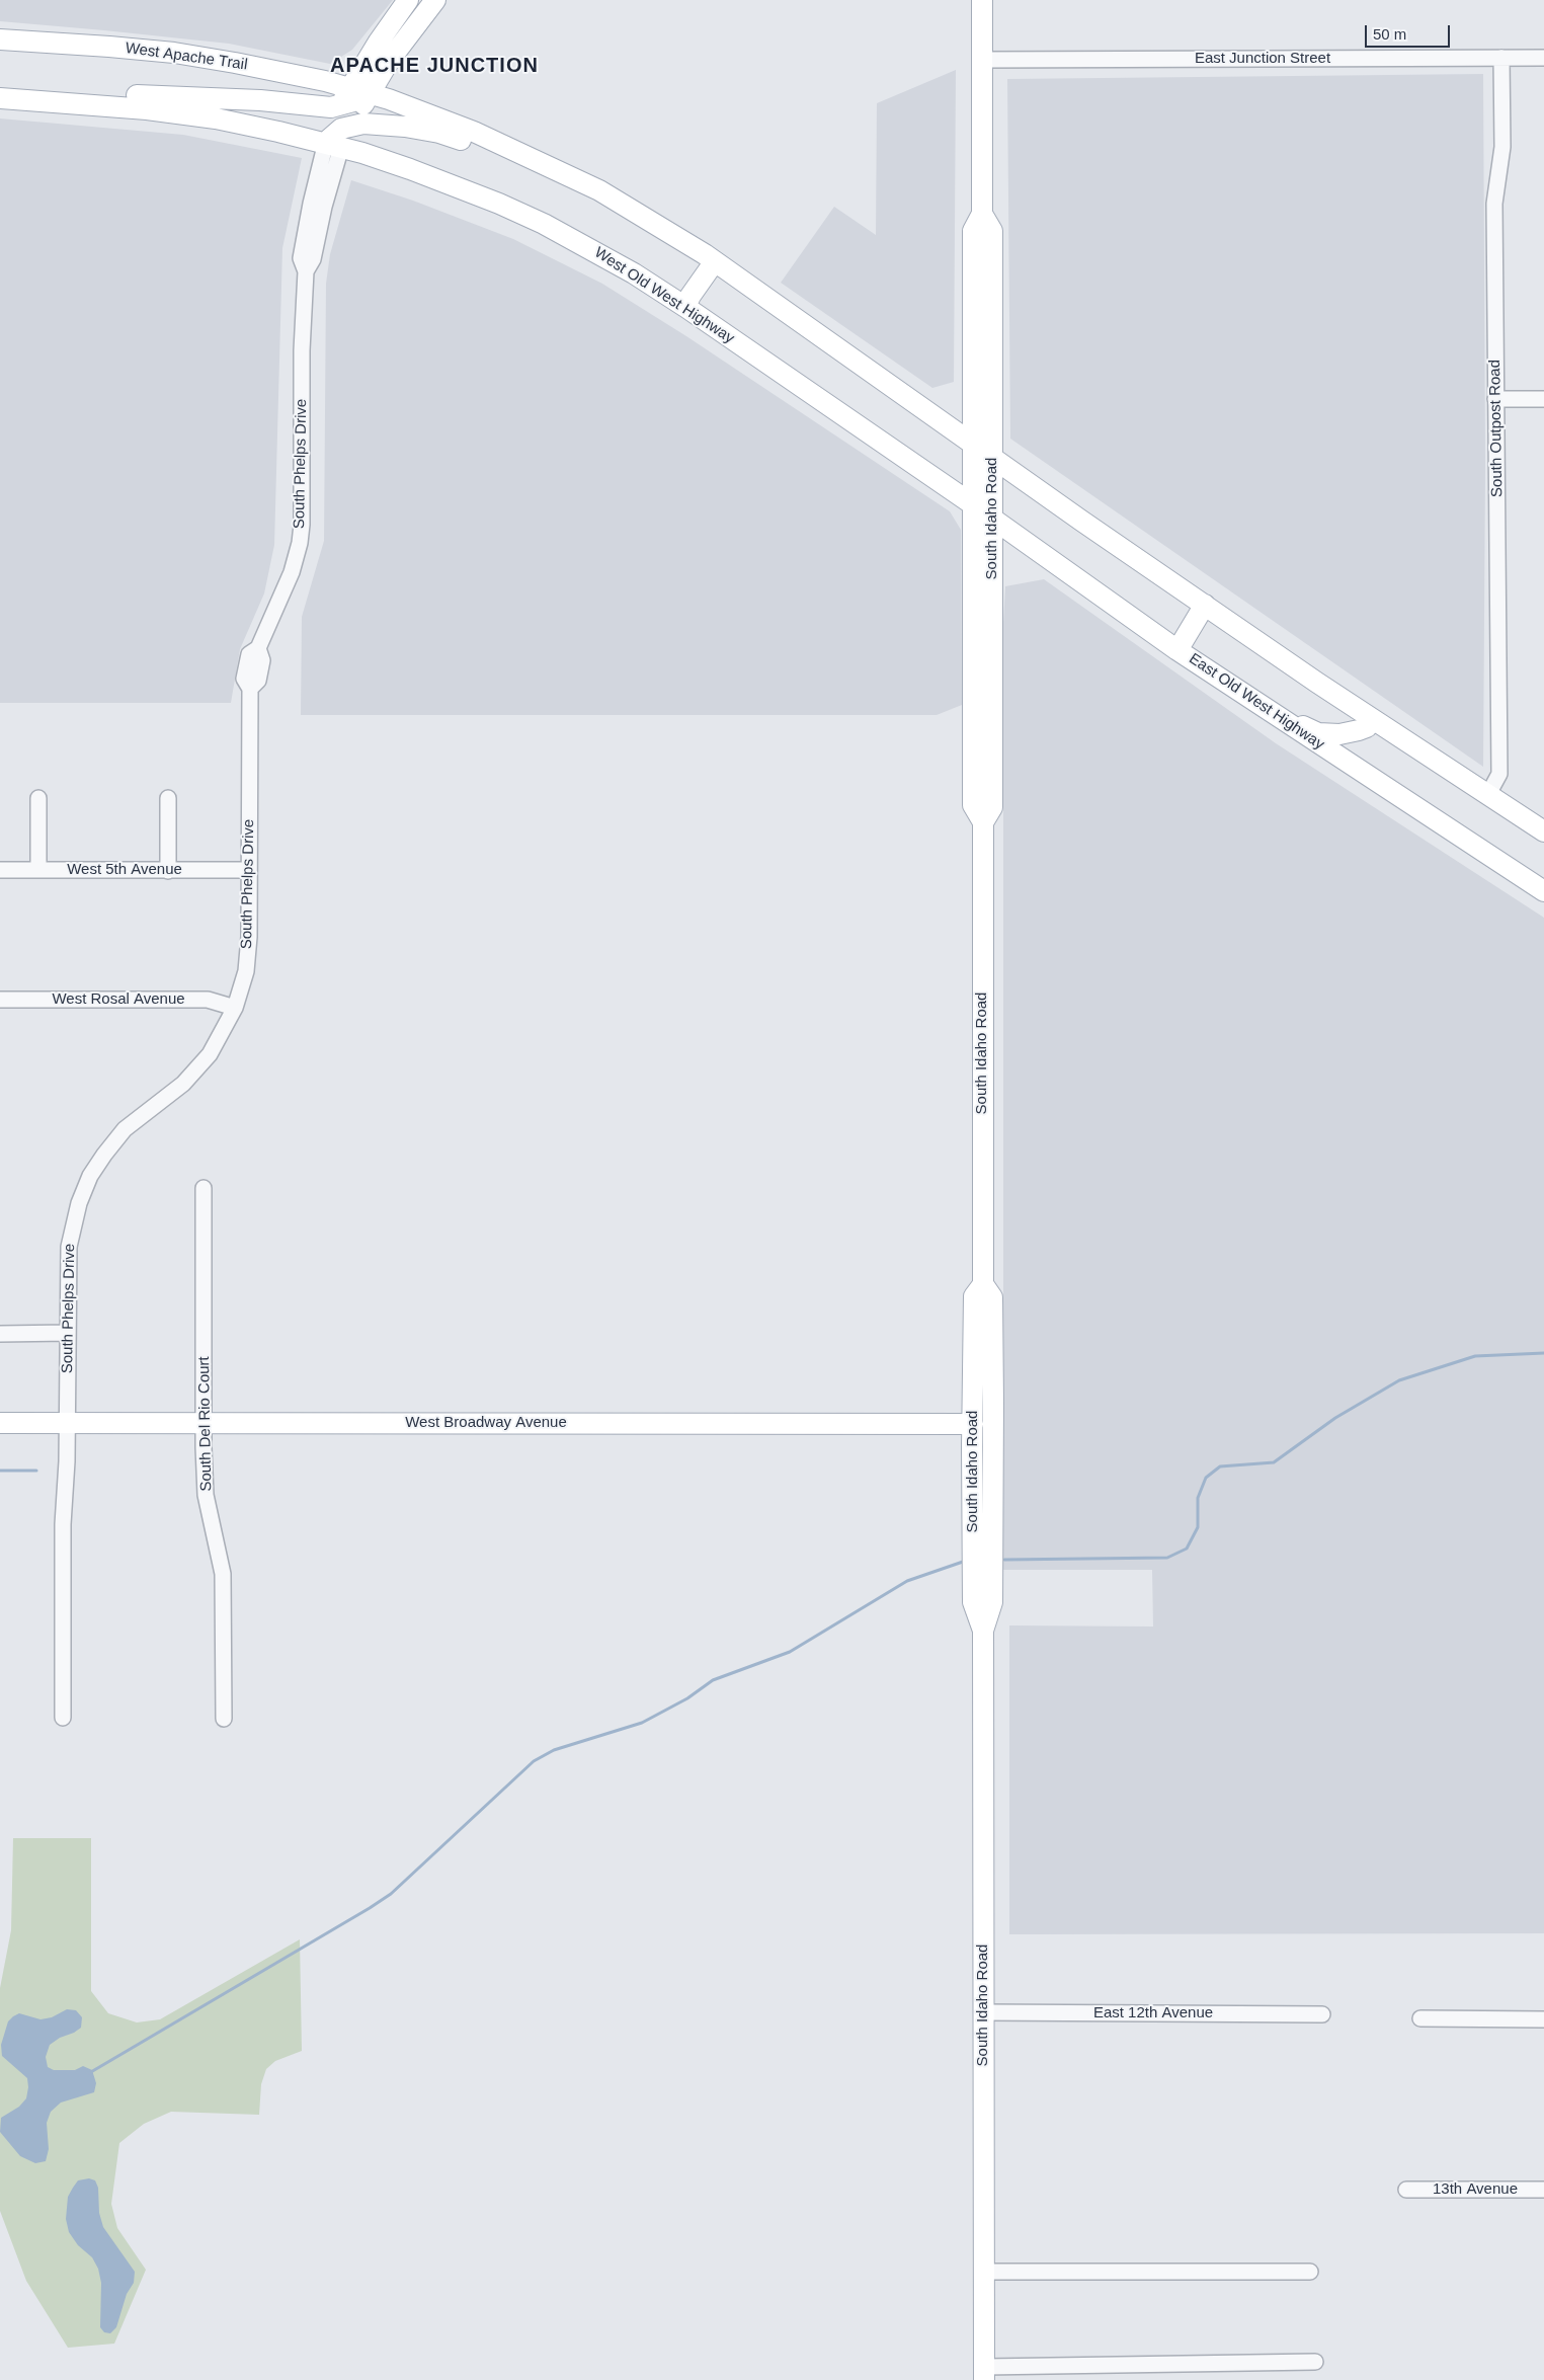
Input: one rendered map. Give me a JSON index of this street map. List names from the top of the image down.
{
  "streets": {
    "main road": [
      "West Apache Trail",
      "West Old West Highway",
      "South Idaho Road",
      "East Old West Highway",
      "West Broadway Avenue"
    ],
    "street": [
      "East Junction Street",
      "South Outpost Road",
      "South Phelps Drive",
      "West 5th Avenue",
      "West Rosal Avenue",
      "South Del Rio Court",
      "East 12th Avenue",
      "13th Avenue"
    ]
  },
  "crossings": [
    ["East Junction Street", "South Outpost Road"],
    ["East Junction Street", "South Idaho Road"],
    ["West Old West Highway", "South Phelps Drive"],
    ["West Old West Highway", "South Idaho Road"],
    ["West Old West Highway", "East Old West Highway"],
    ["South Phelps Drive", "West 5th Avenue"],
    ["South Phelps Drive", "West Rosal Avenue"],
    ["South Phelps Drive", "West Broadway Avenue"],
    ["South Idaho Road", "East Old West Highway"],
    ["South Idaho Road", "West Broadway Avenue"],
    ["South Idaho Road", "East 12th Avenue"],
    ["West Broadway Avenue", "South Del Rio Court"]
  ],
  "districts": ["APACHE JUNCTION"],
  "scale_bar": "50 m"
}
